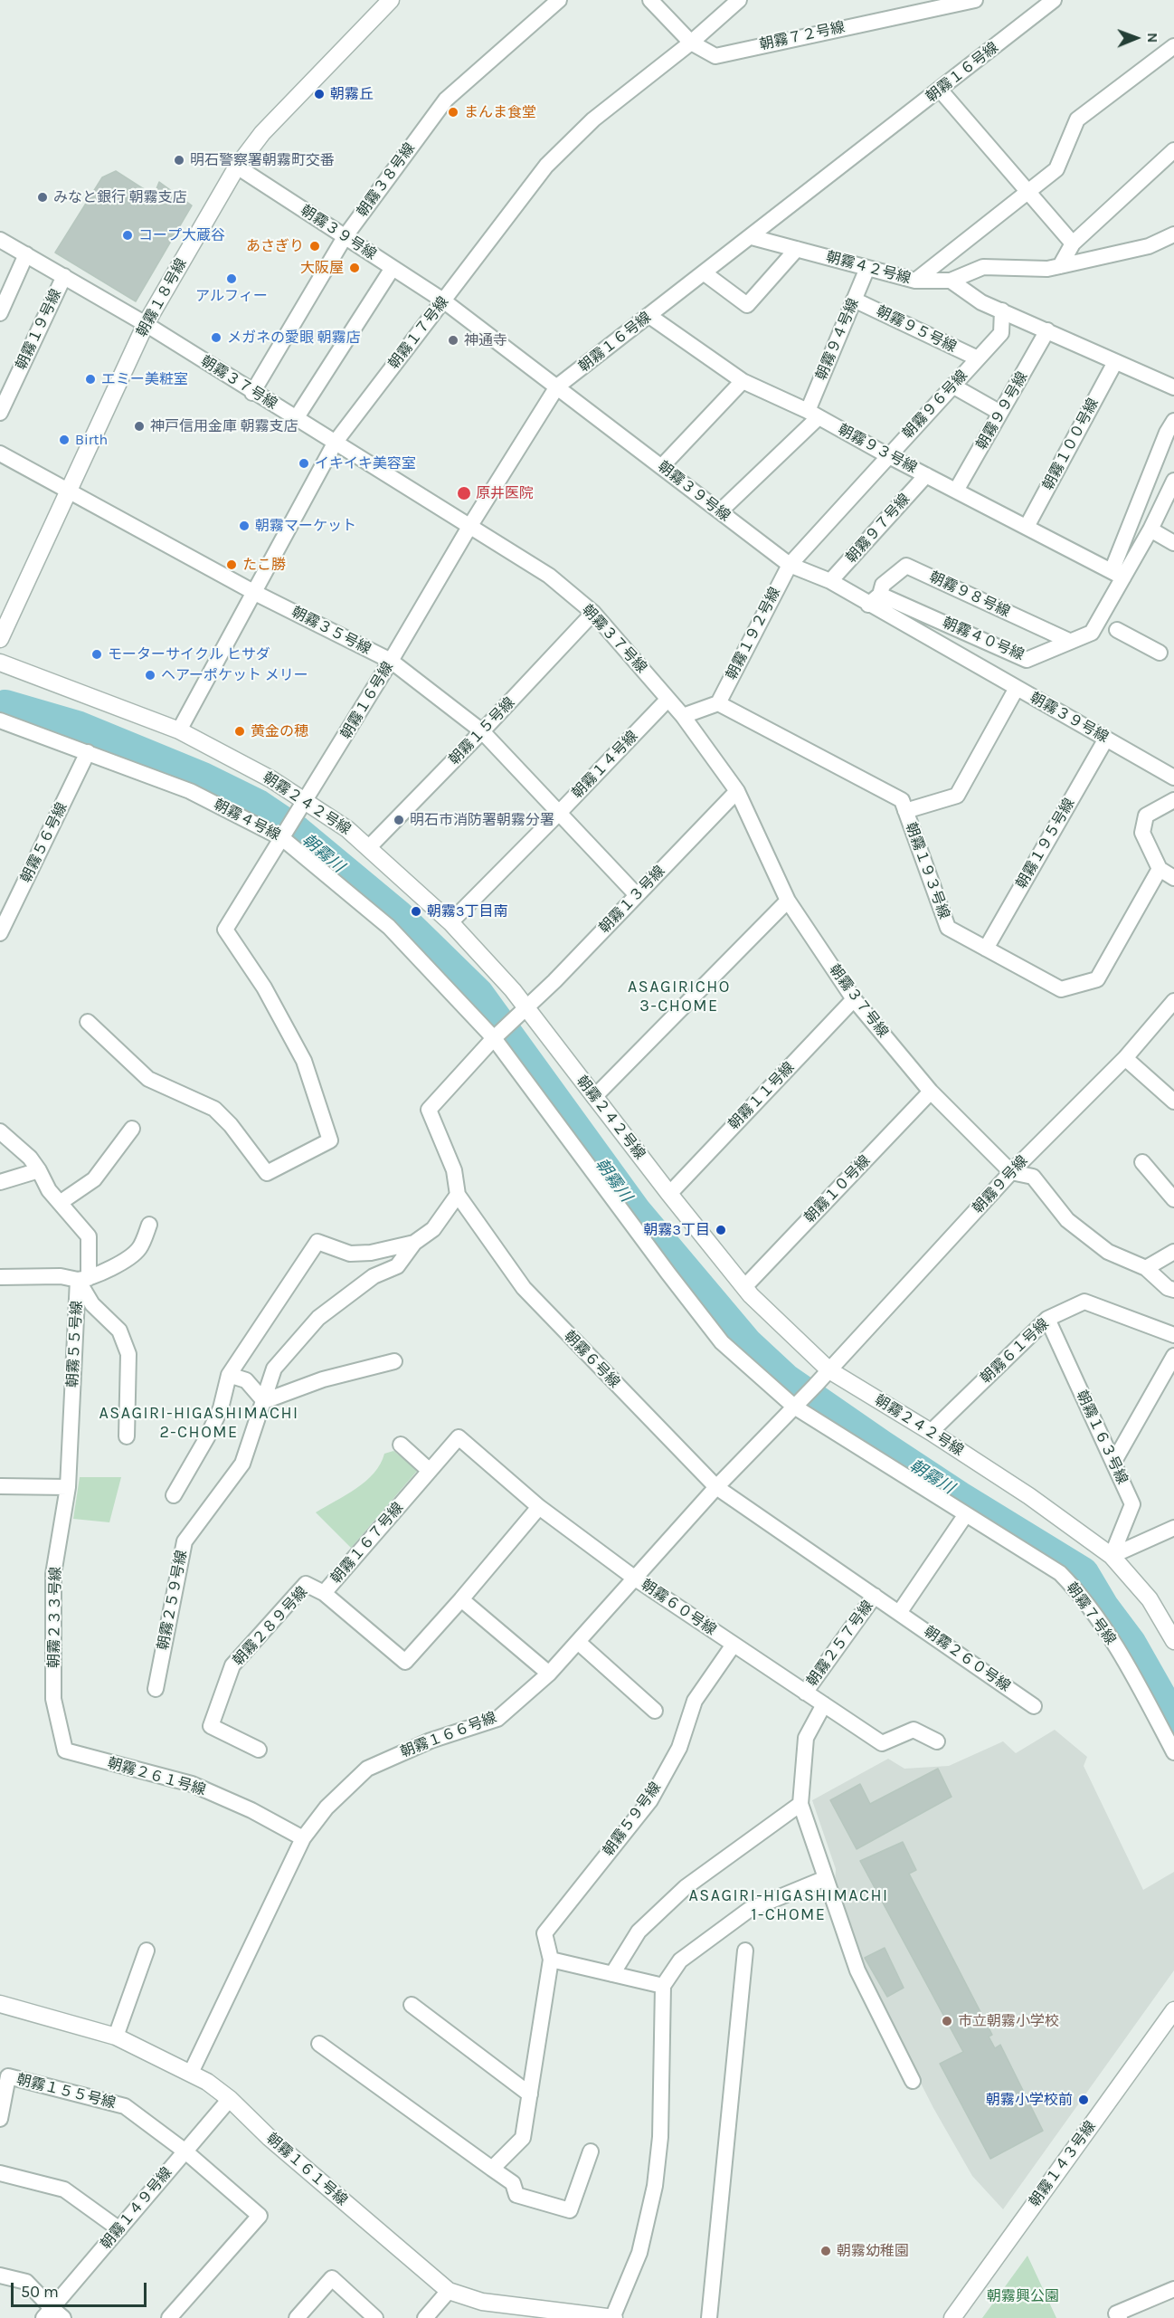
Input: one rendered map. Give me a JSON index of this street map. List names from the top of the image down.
{
  "streets": {
    "street": [
      "朝霧７２号線",
      "朝霧１６号線",
      "朝霧３８号線",
      "朝霧３９号線",
      "朝霧４２号線",
      "朝霧１８号線",
      "朝霧１９号線",
      "朝霧９５号線",
      "朝霧１７号線",
      "朝霧９４号線",
      "朝霧３７号線",
      "朝霧９６号線",
      "朝霧９９号線",
      "朝霧１００号線",
      "朝霧９３号線",
      "朝霧９７号線",
      "朝霧９８号線",
      "朝霧３５号線",
      "朝霧１９２号線",
      "朝霧４０号線",
      "朝霧１５号線",
      "朝霧１４号線",
      "朝霧２４２号線",
      "朝霧４号線",
      "朝霧５６号線",
      "朝霧１９５号線",
      "朝霧１９３号線",
      "朝霧１３号線",
      "朝霧１１号線",
      "朝霧９号線",
      "朝霧１０号線",
      "朝霧５５号線",
      "朝霧６１号線",
      "朝霧６号線",
      "朝霧１６３号線",
      "朝霧１６７号線",
      "朝霧２５９号線",
      "朝霧６０号線",
      "朝霧７号線",
      "朝霧２３３号線",
      "朝霧２８９号線",
      "朝霧２５７号線",
      "朝霧２６０号線",
      "朝霧１６６号線",
      "朝霧２６１号線",
      "朝霧５９号線",
      "朝霧１５５号線",
      "朝霧１４３号線",
      "朝霧１６１号線",
      "朝霧１４９号線"
    ]
  },
  "crossings": [
    ["朝霧７２号線", "朝霧１７号線"],
    ["朝霧１６号線", "朝霧３９号線"],
    ["朝霧１６号線", "朝霧４２号線"],
    ["朝霧１６号線", "朝霧３７号線"],
    ["朝霧１６号線", "朝霧９３号線"],
    ["朝霧１６号線", "朝霧３５号線"],
    ["朝霧１６号線", "朝霧２４２号線"],
    ["朝霧１６号線", "朝霧４号線"],
    ["朝霧３８号線", "朝霧３９号線"],
    ["朝霧３８号線", "朝霧３７号線"],
    ["朝霧３９号線", "朝霧１８号線"],
    ["朝霧３９号線", "朝霧１７号線"],
    ["朝霧３９号線", "朝霧９４号線"],
    ["朝霧３９号線", "朝霧９６号線"],
    ["朝霧３９号線", "朝霧９７号線"],
    ["朝霧３９号線", "朝霧１９２号線"],
    ["朝霧３９号線", "朝霧１９５号線"],
    ["朝霧４２号線", "朝霧９４号線"],
    ["朝霧１８号線", "朝霧３７号線"],
    ["朝霧１８号線", "朝霧３５号線"],
    ["朝霧１９号線", "朝霧３７号線"],
    ["朝霧９５号線", "朝霧９４号線"],
    ["朝霧９５号線", "朝霧９６号線"],
    ["朝霧１７号線", "朝霧３７号線"],
    ["朝霧１７号線", "朝霧３５号線"],
    ["朝霧１７号線", "朝霧２４２号線"],
    ["朝霧９４号線", "朝霧９３号線"],
    ["朝霧３７号線", "朝霧１５号線"],
    ["朝霧３７号線", "朝霧１４号線"],
    ["朝霧３７号線", "朝霧１３号線"],
    ["朝霧３７号線", "朝霧１１号線"],
    ["朝霧３７号線", "朝霧９号線"],
    ["朝霧３７号線", "朝霧１０号線"],
    ["朝霧９６号線", "朝霧９３号線"],
    ["朝霧９６号線", "朝霧１９２号線"],
    ["朝霧９９号線", "朝霧９３号線"],
    ["朝霧１００号線", "朝霧９３号線"],
    ["朝霧９３号線", "朝霧９７号線"],
    ["朝霧９３号線", "朝霧４０号線"],
    ["朝霧９８号線", "朝霧４０号線"],
    ["朝霧３５号線", "朝霧１５号線"],
    ["朝霧３５号線", "朝霧１４号線"],
    ["朝霧３５号線", "朝霧１３号線"],
    ["朝霧１９２号線", "朝霧１９３号線"],
    ["朝霧１５号線", "朝霧２４２号線"],
    ["朝霧１４号線", "朝霧２４２号線"],
    ["朝霧２４２号線", "朝霧１３号線"],
    ["朝霧２４２号線", "朝霧１１号線"],
    ["朝霧２４２号線", "朝霧９号線"],
    ["朝霧２４２号線", "朝霧１０号線"],
    ["朝霧２４２号線", "朝霧６１号線"],
    ["朝霧２４２号線", "朝霧１６３号線"],
    ["朝霧２４２号線", "朝霧６０号線"],
    ["朝霧４号線", "朝霧５６号線"],
    ["朝霧４号線", "朝霧１３号線"],
    ["朝霧４号線", "朝霧６号線"],
    ["朝霧４号線", "朝霧６０号線"],
    ["朝霧４号線", "朝霧７号線"],
    ["朝霧１９５号線", "朝霧１９３号線"],
    ["朝霧１３号線", "朝霧６号線"],
    ["朝霧９号線", "朝霧６０号線"],
    ["朝霧５５号線", "朝霧２３３号線"],
    ["朝霧６１号線", "朝霧１６３号線"],
    ["朝霧６号線", "朝霧６０号線"],
    ["朝霧６号線", "朝霧２５７号線"],
    ["朝霧６号線", "朝霧２６０号線"],
    ["朝霧１６７号線", "朝霧６０号線"],
    ["朝霧１６７号線", "朝霧２８９号線"],
    ["朝霧１６７号線", "朝霧１６６号線"],
    ["朝霧６０号線", "朝霧７号線"],
    ["朝霧６０号線", "朝霧２５７号線"],
    ["朝霧６０号線", "朝霧１６６号線"],
    ["朝霧６０号線", "朝霧５９号線"],
    ["朝霧２３３号線", "朝霧２６１号線"],
    ["朝霧１６６号線", "朝霧２６１号線"],
    ["朝霧１６６号線", "朝霧１６１号線"],
    ["朝霧１５５号線", "朝霧１４９号線"],
    ["朝霧１６１号線", "朝霧１４９号線"]
  ],
  "districts": ["ASAGIRICHO 3-CHOME", "ASAGIRI-HIGASHIMACHI 2-CHOME", "ASAGIRI-HIGASHIMACHI 1-CHOME"],
  "water": ["朝霧川"],
  "parks": ["朝霧興公園"],
  "places": [
    "朝霧丘",
    "まんま食堂",
    "明石警察署朝霧町交番",
    "みなと銀行 朝霧支店",
    "コープ大蔵谷",
    "あさぎり",
    "大阪屋",
    "アルフィー",
    "メガネの愛眼 朝霧店",
    "神通寺",
    "エミー美粧室",
    "神戸信用金庫 朝霧支店",
    "Birth",
    "イキイキ美容室",
    "原井医院",
    "朝霧マーケット",
    "たこ勝",
    "モーターサイクル ヒサダ",
    "ヘアーポケット メリー",
    "黄金の穂",
    "明石市消防署朝霧分署",
    "朝霧3丁目南",
    "朝霧3丁目",
    "市立朝霧小学校",
    "朝霧小学校前",
    "朝霧幼稚園"
  ],
  "scale_bar": "50 m",
  "north": "right"
}
